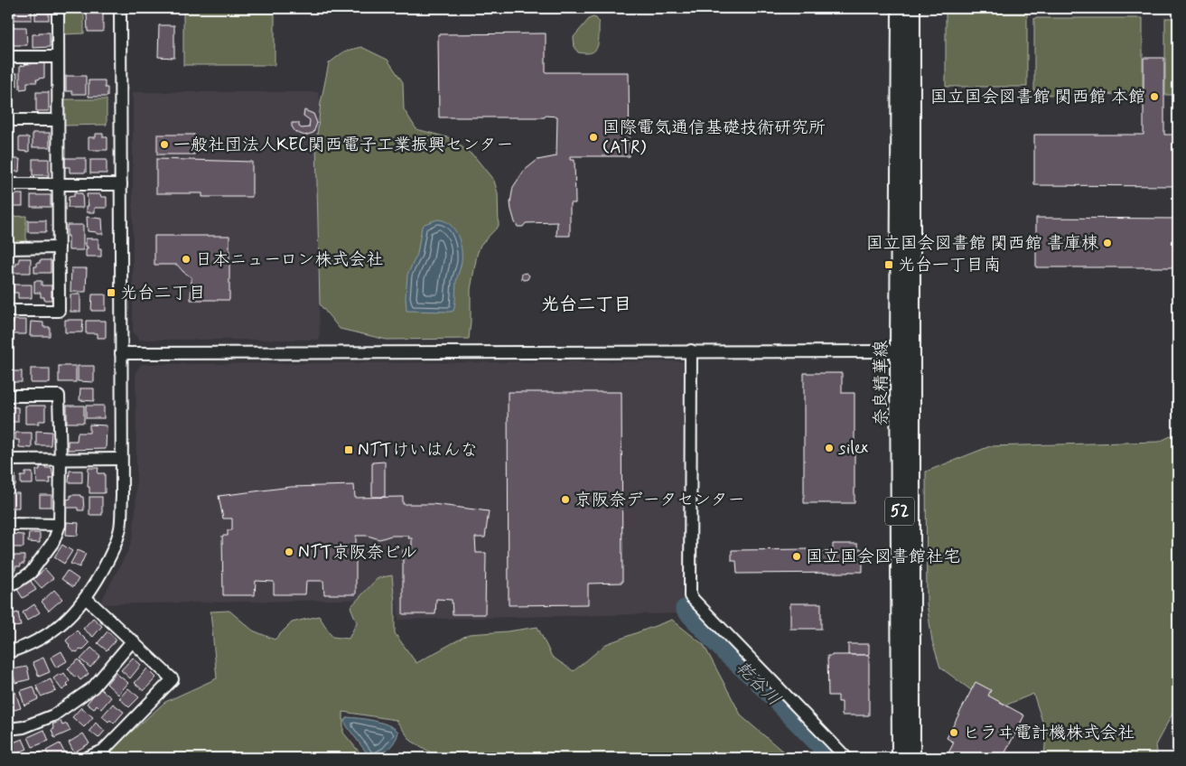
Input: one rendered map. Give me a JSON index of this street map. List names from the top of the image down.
{
  "streets": {
    "main road": ["奈良精華線", "52"]
  },
  "districts": ["光台二丁目"],
  "water": ["乾谷川"],
  "places": {
    "other": [
      "国立国会図書館 関西館 本館",
      "国際電気通信基礎技術研究所 (ATR)",
      "一般社団法人KEC関西電子工業振興センター",
      "国立国会図書館 関西館 書庫棟",
      "日本ニューロン株式会社",
      "silex",
      "京阪奈データセンター",
      "NTT京阪奈ビル",
      "国立国会図書館社宅",
      "ヒラヰ電計機株式会社"
    ],
    "transit": ["光台一丁目南", "光台二丁目", "NTTけいはんな"]
  }
}
